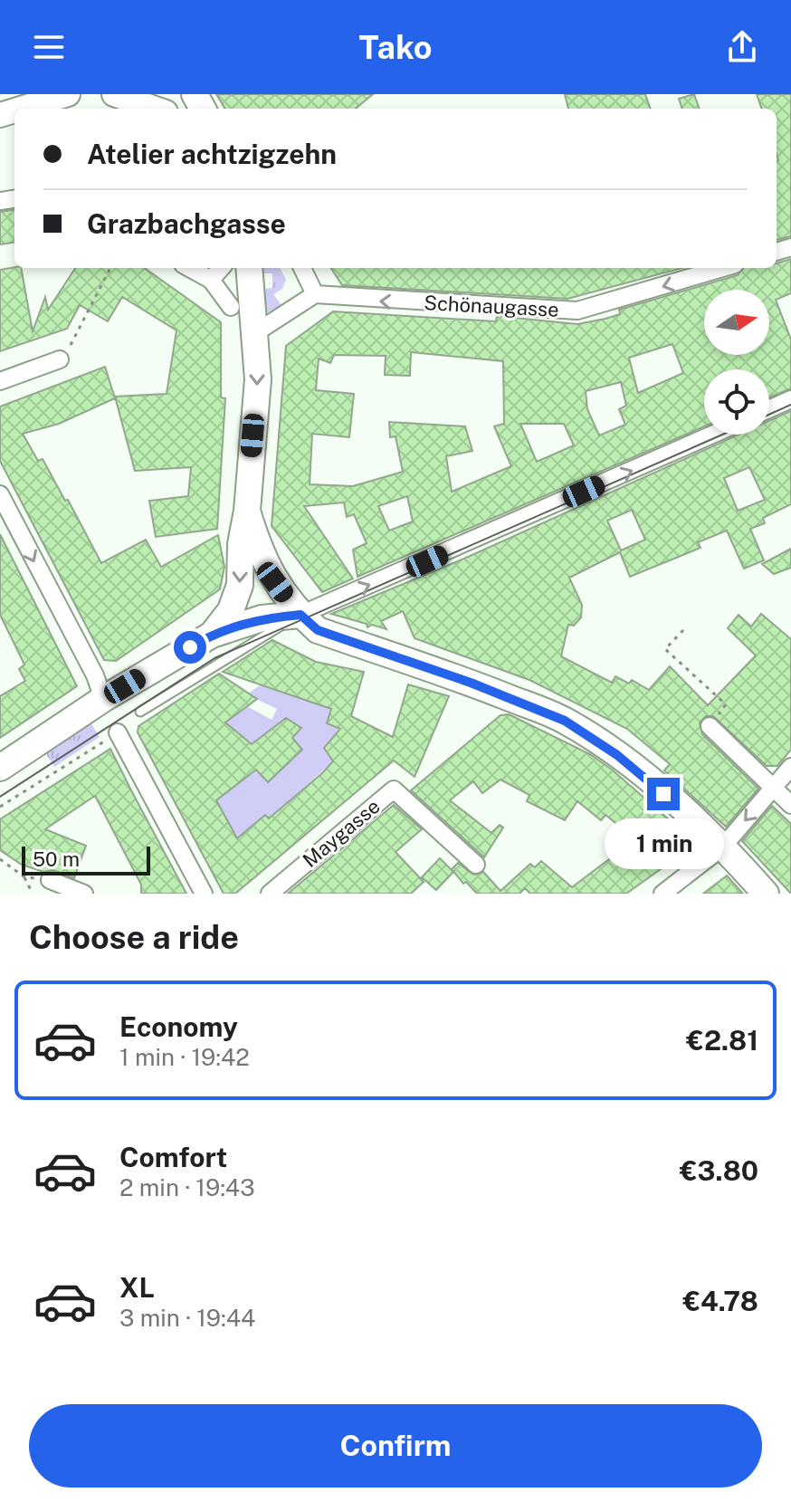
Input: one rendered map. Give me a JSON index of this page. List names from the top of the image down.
{
  "streets": {
    "street": ["Schönaugasse", "Maygasse"]
  },
  "one_way": ["Schönaugasse"],
  "scale_bar": "50 m",
  "north": "right",
  "page": {
    "header": "Tako",
    "banner": ["Atelier achtzigzehn", "Grazbachgasse"],
    "bubble": "1 min",
    "scale": "50 m",
    "heading": "Choose a ride",
    "list": [
      {
        "name": "Economy",
        "note": "1 min · 19:42",
        "value": "€2.81"
      },
      {
        "name": "Comfort",
        "note": "2 min · 19:43",
        "value": "€3.80"
      },
      {
        "name": "XL",
        "note": "3 min · 19:44",
        "value": "€4.78"
      }
    ],
    "buttons": "Confirm"
  }
}
